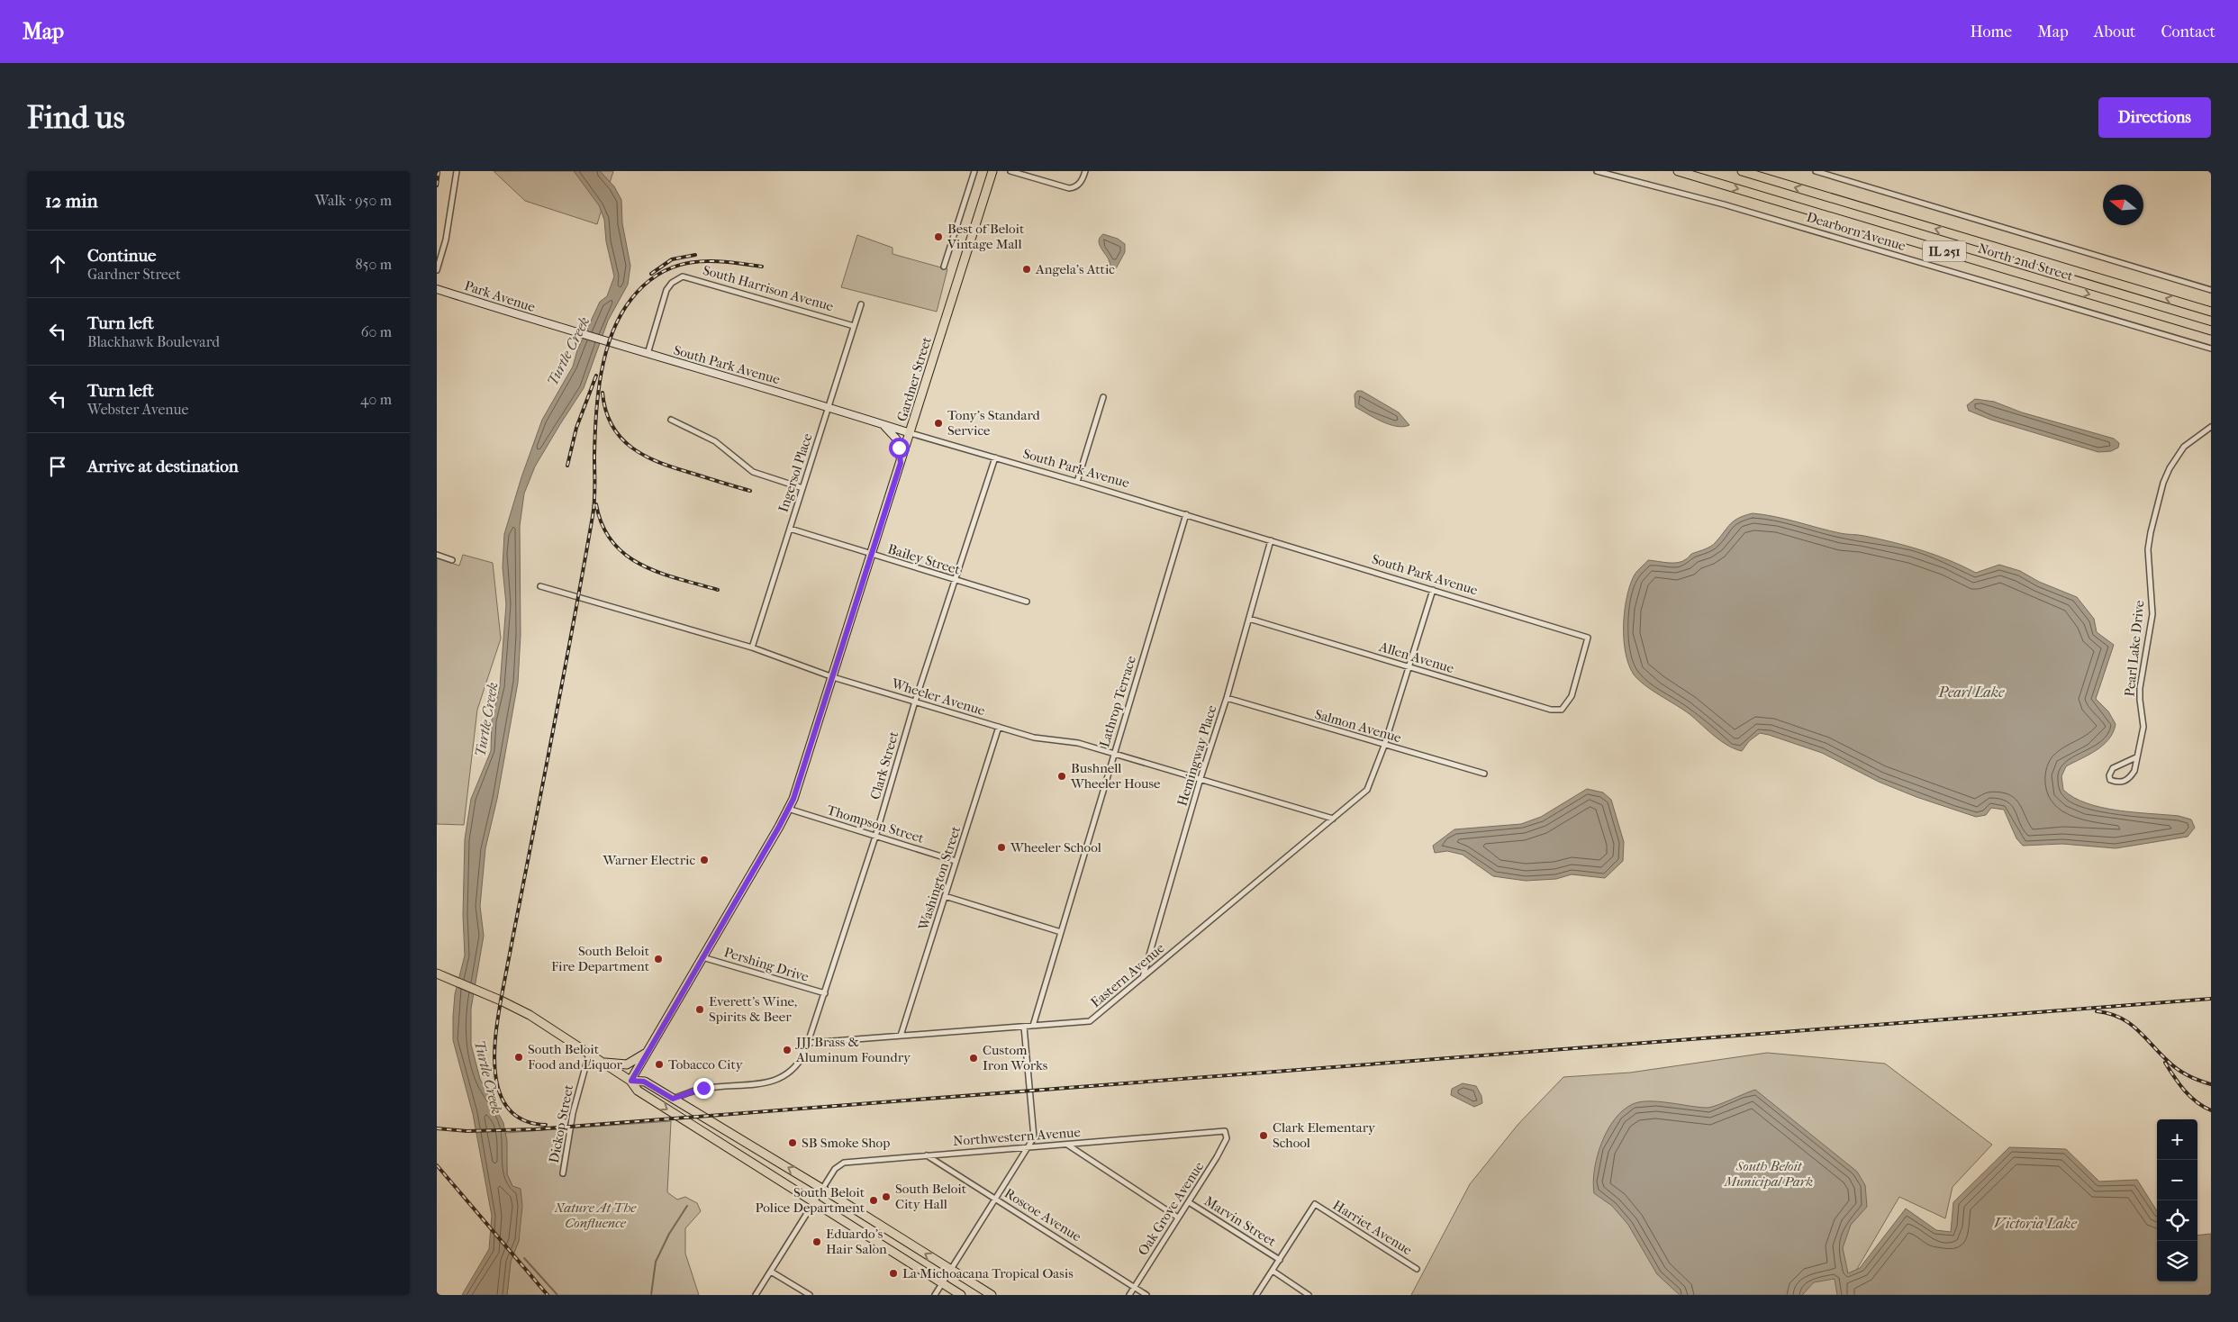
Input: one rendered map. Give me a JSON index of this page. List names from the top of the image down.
{
  "streets": {
    "main road": ["IL 251", "North 2nd Street", "Gardner Street"],
    "street": [
      "Dearborn Avenue",
      "South Harrison Avenue",
      "Park Avenue",
      "South Park Avenue",
      "Ingersol Place",
      "Bailey Street",
      "Pearl Lake Drive",
      "Allen Avenue",
      "Wheeler Avenue",
      "Lathrop Terrace",
      "Salmon Avenue",
      "Hemingway Place",
      "Clark Street",
      "Thompson Street",
      "Washington Street",
      "Pershing Drive",
      "Eastern Avenue",
      "Dickop Street",
      "Northwestern Avenue",
      "Oak Grove Avenue",
      "Roscoe Avenue",
      "Marvin Street",
      "Harriet Avenue"
    ]
  },
  "crossings": [
    ["South Harrison Avenue", "South Park Avenue"],
    ["South Harrison Avenue", "Ingersol Place"],
    ["Park Avenue", "South Park Avenue"],
    ["South Park Avenue", "Gardner Street"],
    ["South Park Avenue", "Ingersol Place"],
    ["South Park Avenue", "Allen Avenue"],
    ["South Park Avenue", "Lathrop Terrace"],
    ["South Park Avenue", "Hemingway Place"],
    ["South Park Avenue", "Clark Street"],
    ["South Park Avenue", "Eastern Avenue"],
    ["Gardner Street", "Bailey Street"],
    ["Gardner Street", "Wheeler Avenue"],
    ["Gardner Street", "Thompson Street"],
    ["Gardner Street", "Pershing Drive"],
    ["Ingersol Place", "Bailey Street"],
    ["Ingersol Place", "Wheeler Avenue"],
    ["Bailey Street", "Clark Street"],
    ["Allen Avenue", "Hemingway Place"],
    ["Allen Avenue", "Eastern Avenue"],
    ["Wheeler Avenue", "Lathrop Terrace"],
    ["Wheeler Avenue", "Hemingway Place"],
    ["Wheeler Avenue", "Clark Street"],
    ["Wheeler Avenue", "Washington Street"],
    ["Wheeler Avenue", "Eastern Avenue"],
    ["Lathrop Terrace", "Eastern Avenue"],
    ["Salmon Avenue", "Hemingway Place"],
    ["Salmon Avenue", "Eastern Avenue"],
    ["Hemingway Place", "Eastern Avenue"],
    ["Clark Street", "Thompson Street"],
    ["Clark Street", "Pershing Drive"],
    ["Clark Street", "Eastern Avenue"],
    ["Thompson Street", "Washington Street"],
    ["Washington Street", "Eastern Avenue"],
    ["Northwestern Avenue", "Oak Grove Avenue"],
    ["Northwestern Avenue", "Roscoe Avenue"],
    ["Oak Grove Avenue", "Roscoe Avenue"],
    ["Oak Grove Avenue", "Marvin Street"],
    ["Marvin Street", "Harriet Avenue"]
  ],
  "water": ["Turtle Creek", "Pearl Lake", "Victoria Lake"],
  "parks": ["South Beloit Municipal Park", "Nature At The Confluence"],
  "places": [
    "Best of Beloit Vintage Mall",
    "Angela's Attic",
    "Tony's Standard Service",
    "Bushnell Wheeler House",
    "Wheeler School",
    "Warner Electric",
    "South Beloit Fire Department",
    "Everett's Wine, Spirits & Beer",
    "JJJ Brass & Aluminum Foundry",
    "South Beloit Food and Liquor",
    "Custom Iron Works",
    "Tobacco City",
    "Clark Elementary School",
    "SB Smoke Shop",
    "South Beloit City Hall",
    "South Beloit Police Department",
    "Eduardo's Hair Salon",
    "La Michoacana Tropical Oasis"
  ],
  "north": "left",
  "page": {
    "header": "Map",
    "nav": [
      "Home",
      "Map",
      "About",
      "Contact"
    ],
    "buttons": "Directions",
    "title": "Find us",
    "heading": ["12 min", "Walk · 950 m"],
    "list": [
      ["Continue", "Gardner Street", "850 m"],
      ["Turn left", "Blackhawk Boulevard", "60 m"],
      ["Turn left", "Webster Avenue", "40 m"],
      "Arrive at destination"
    ],
    "map_buttons": ["+", "−"]
  }
}
